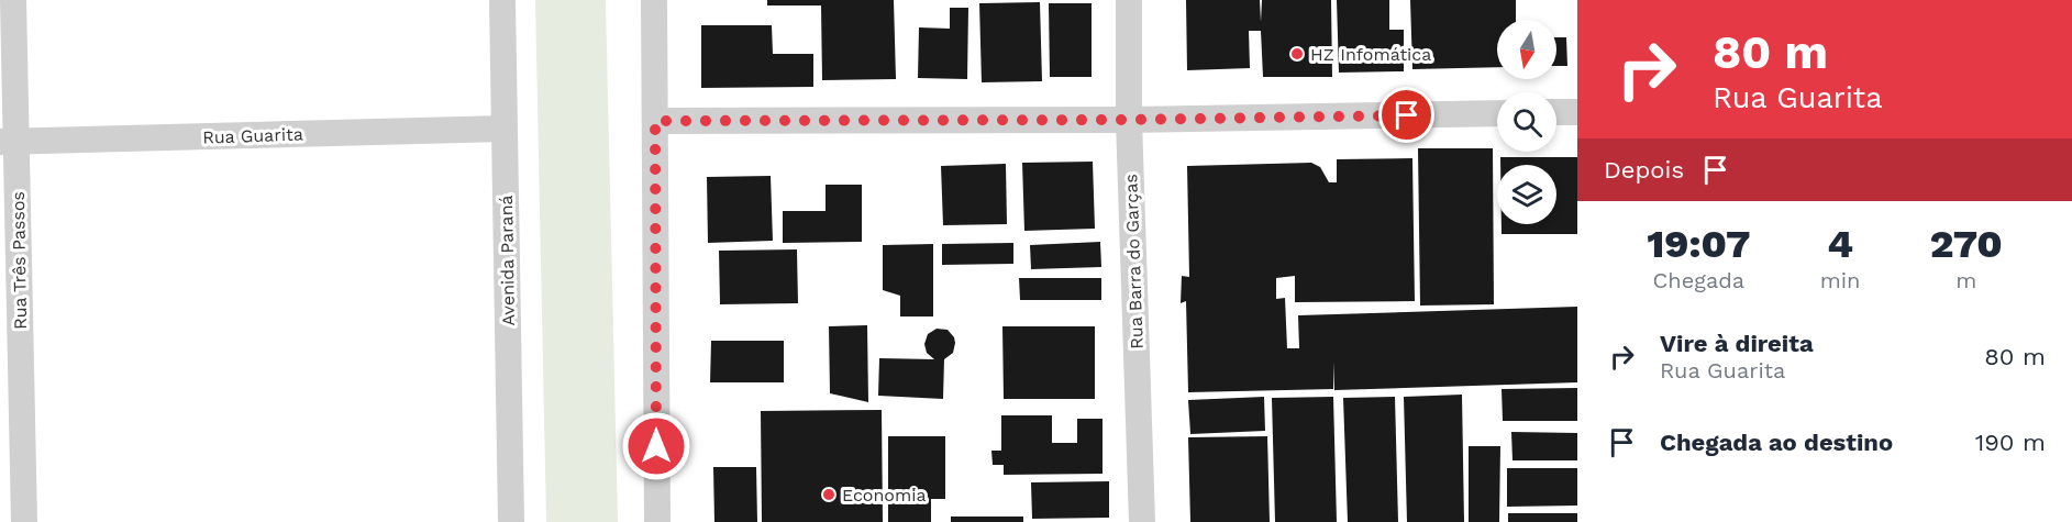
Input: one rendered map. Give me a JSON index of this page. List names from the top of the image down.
{
  "streets": {
    "street": [
      "Rua Guarita",
      "Rua Três Passos",
      "Avenida Paraná",
      "Rua Barra do Garças"
    ]
  },
  "crossings": [
    ["Rua Guarita", "Rua Três Passos"],
    ["Rua Guarita", "Avenida Paraná"]
  ],
  "places": ["HZ Infomática", "Economia"],
  "north": "bottom",
  "page": {
    "turn": ["80 m", "Rua Guarita"],
    "then": "Depois",
    "eta": [
      "19:07",
      "Chegada",
      "4",
      "min",
      "270",
      "m"
    ],
    "list": [
      {
        "name": "Vire à direita",
        "note": "Rua Guarita",
        "value": "80 m"
      },
      {
        "name": "Chegada ao destino",
        "value": "190 m"
      }
    ]
  }
}
